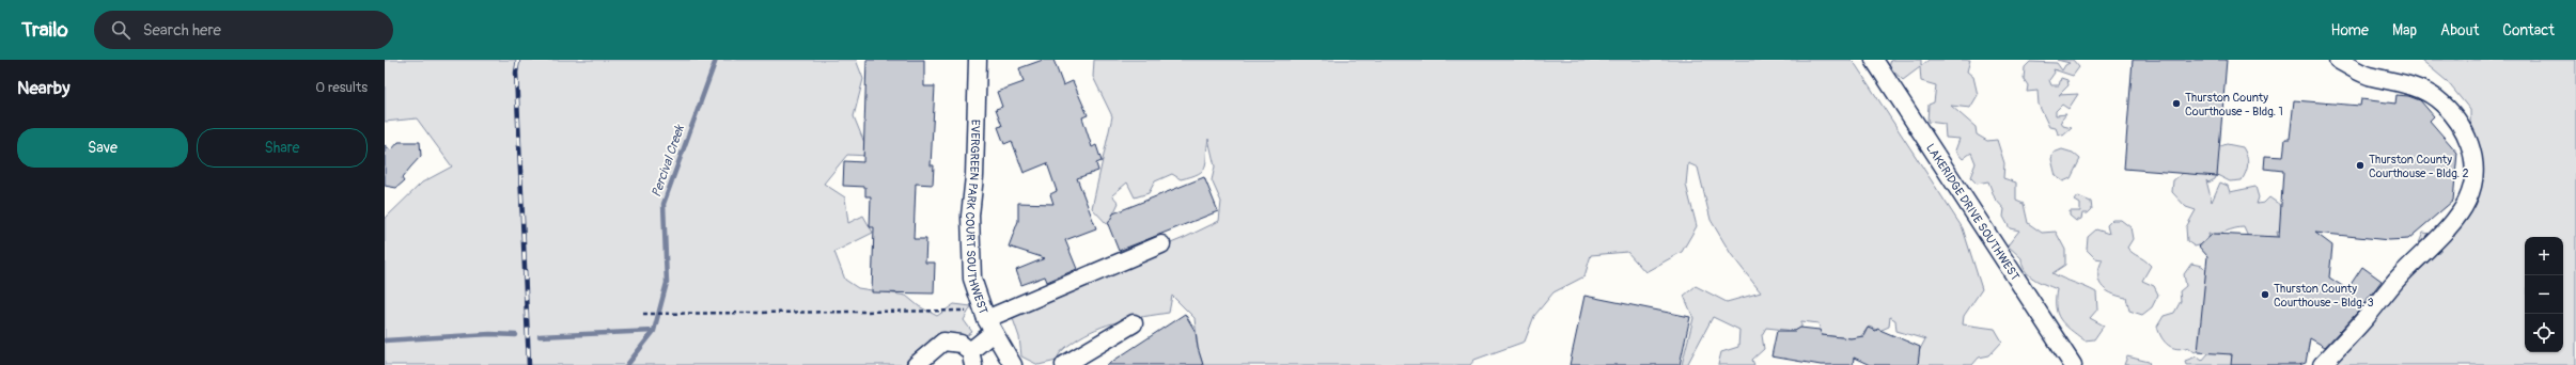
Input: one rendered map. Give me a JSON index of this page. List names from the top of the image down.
{
  "streets": {
    "street": ["LAKERIDGE DRIVE SOUTHWEST", "EVERGREEN PARK COURT SOUTHWEST"]
  },
  "water": ["Percival Creek"],
  "places": ["Thurston County Courthouse - Bldg. 1", "Thurston County Courthouse - Bldg. 2", "Thurston County Courthouse - Bldg. 3"],
  "page": {
    "header": "Trailo",
    "search": "Search here",
    "nav": [
      "Home",
      "Map",
      "About",
      "Contact"
    ],
    "heading": ["Nearby", "0 results"],
    "buttons": ["Save", "Share"],
    "map_buttons": ["+", "−"]
  }
}
